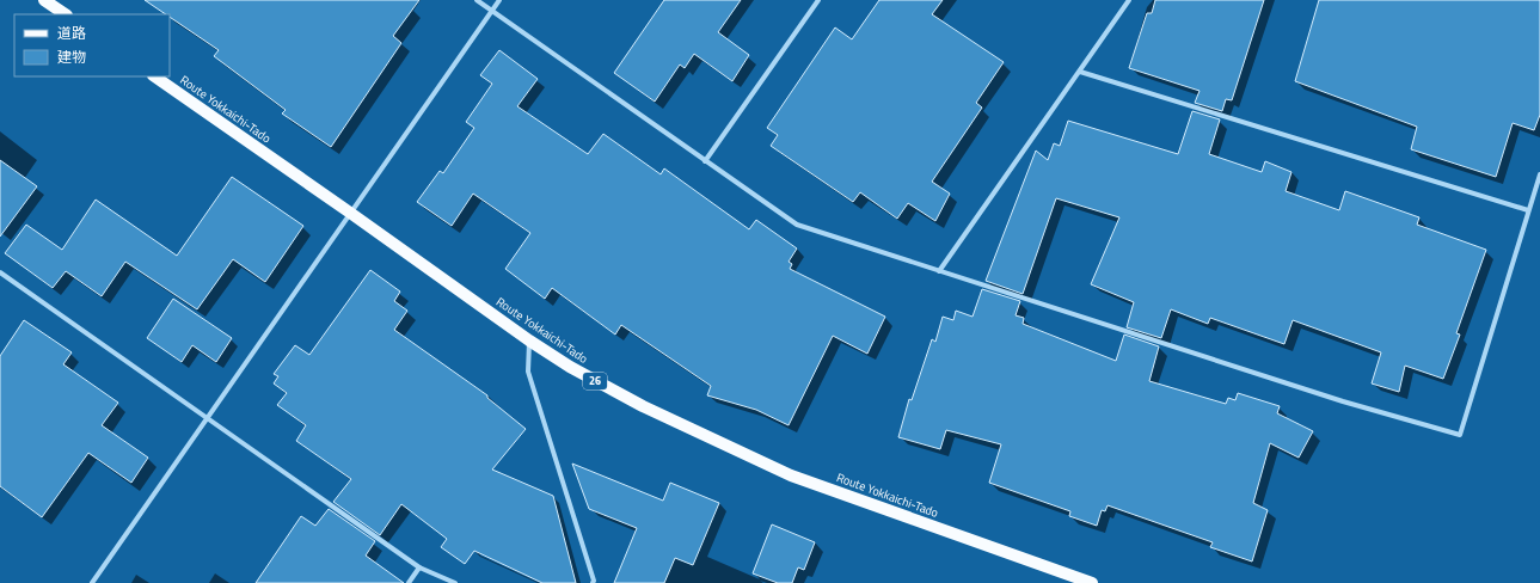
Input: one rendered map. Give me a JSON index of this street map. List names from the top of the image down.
{
  "streets": {
    "main road": ["Route Yokkaichi-Tado", "26"]
  },
  "legend": ["道路", "建物"]
}
